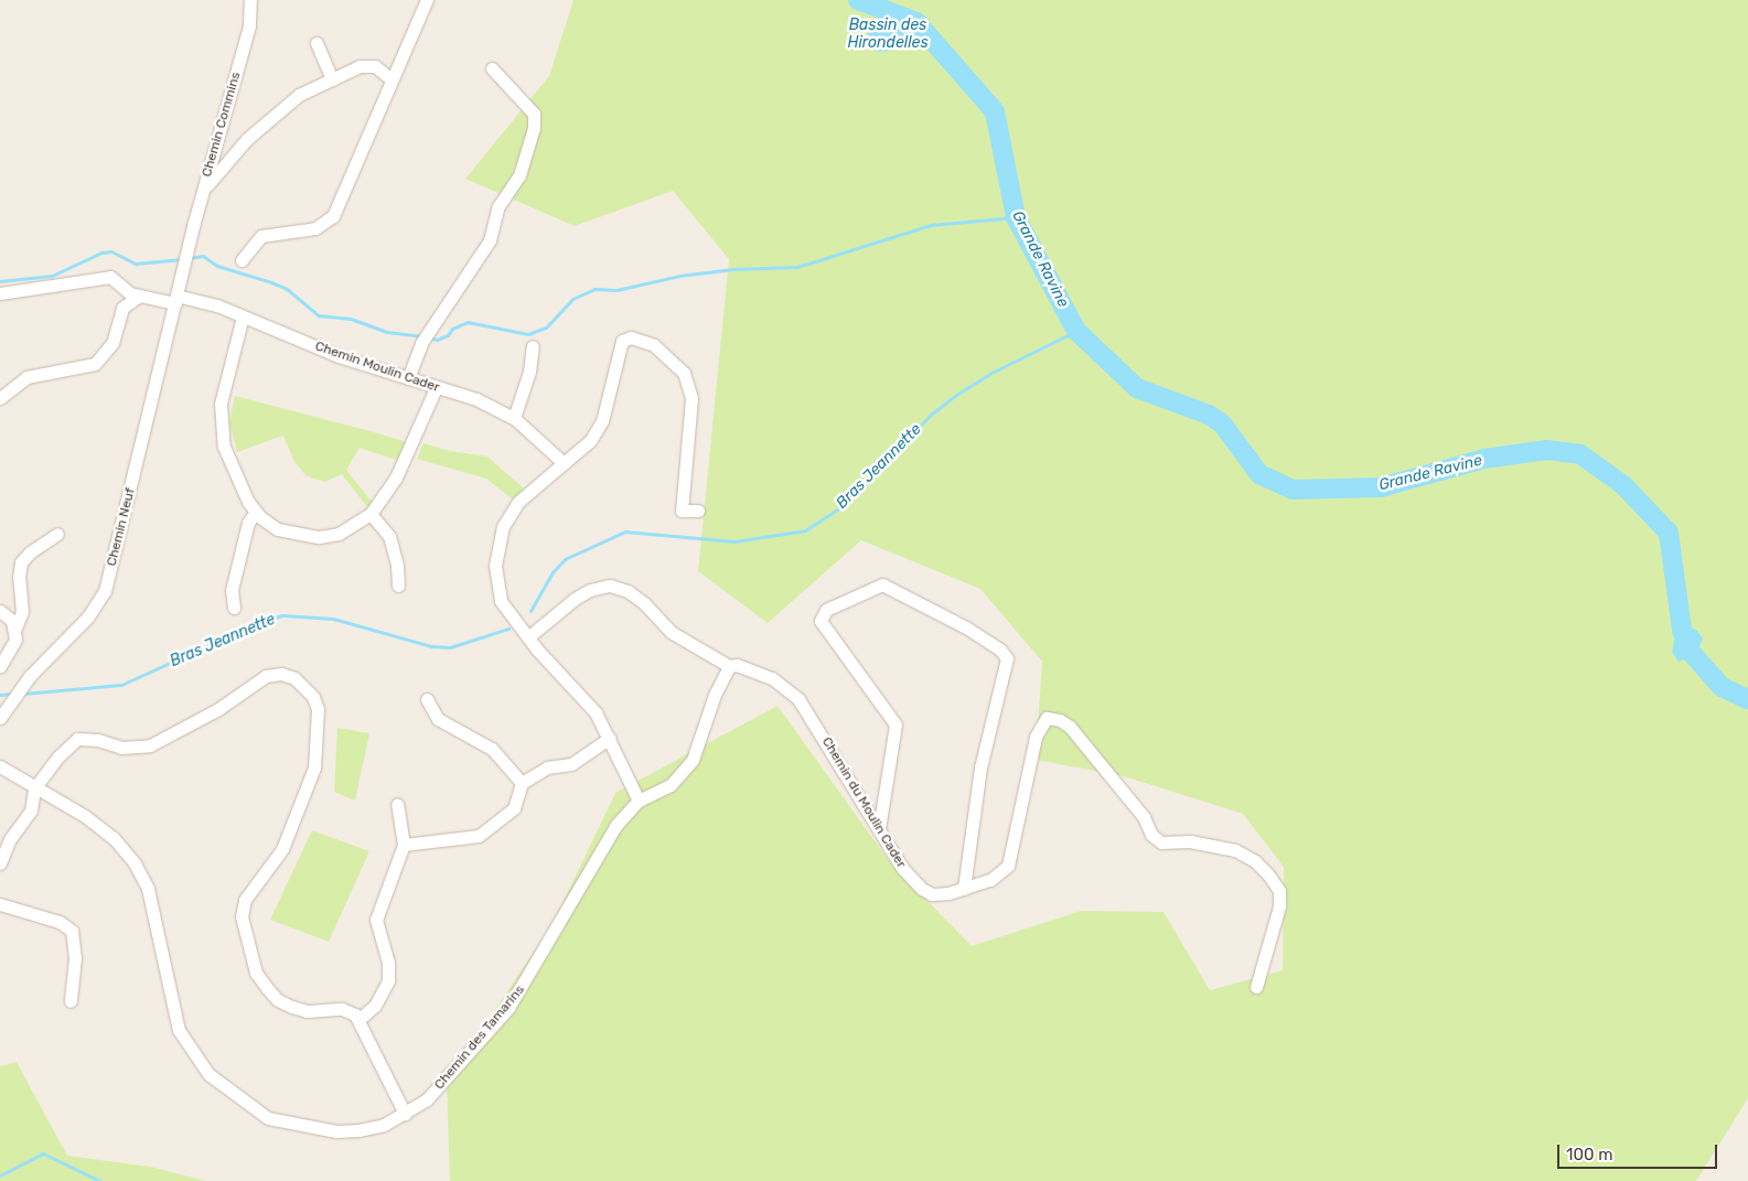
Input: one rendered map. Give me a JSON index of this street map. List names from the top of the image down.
{
  "streets": {
    "street": [
      "Chemin Commins",
      "Chemin Moulin Cader",
      "Chemin Neuf",
      "Chemin du Moulin Cader",
      "Chemin des Tamarins"
    ]
  },
  "crossings": [
    ["Chemin Commins", "Chemin Moulin Cader"],
    ["Chemin Commins", "Chemin Neuf"],
    ["Chemin Moulin Cader", "Chemin Neuf"],
    ["Chemin du Moulin Cader", "Chemin des Tamarins"]
  ],
  "water": ["Bassin des Hirondelles", "Grande Ravine", "Bras Jeannette"],
  "scale_bar": "100 m"
}
